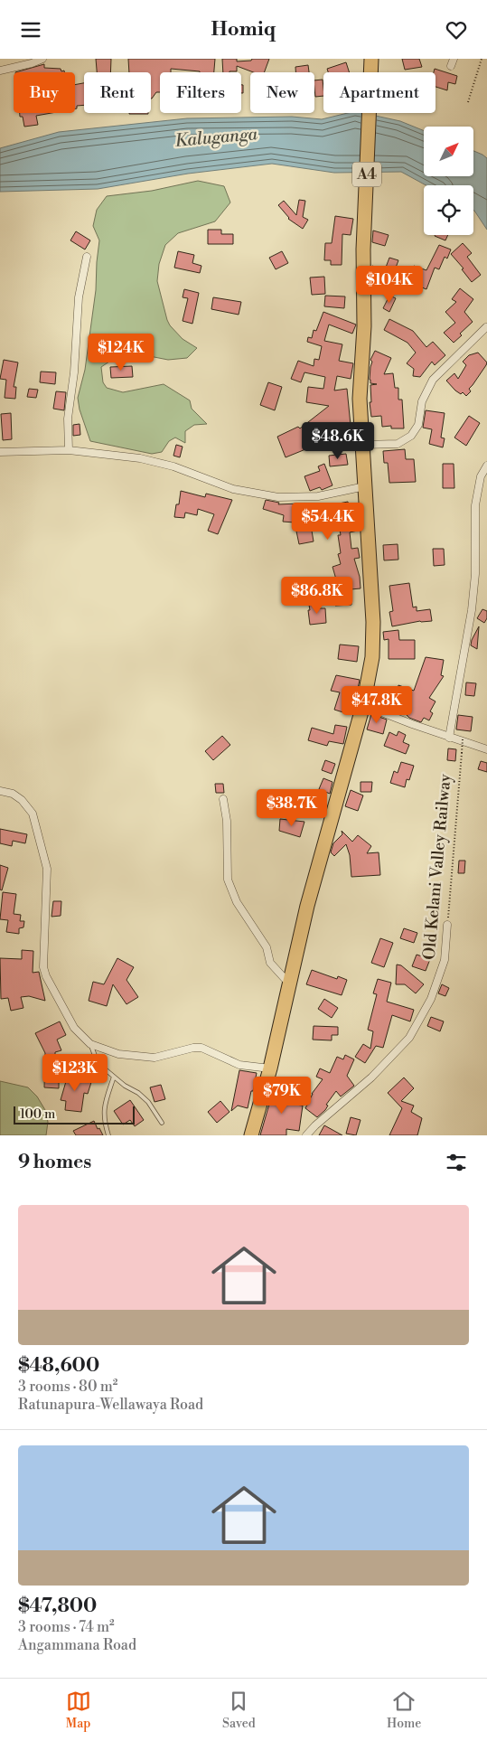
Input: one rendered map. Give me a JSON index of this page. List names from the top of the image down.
{
  "streets": {
    "highway": ["A4"],
    "street": ["Old Kelani Valley Railway"]
  },
  "water": ["Kaluganga"],
  "scale_bar": "100 m",
  "north": "top right",
  "page": {
    "header": "Homiq",
    "chip": [
      "Buy",
      "Rent",
      "Filters",
      "New",
      "Apartment"
    ],
    "price": [
      "$104K",
      "$124K",
      "$48.6K",
      "$54.4K",
      "$86.8K",
      "$47.8K",
      "$38.7K",
      "$123K",
      "$79K"
    ],
    "scale": "100 m",
    "heading": "9 homes",
    "list": [
      {
        "name": "$48,600",
        "note": "3 rooms · 80 m² · Ratunapura-Wellawaya Road"
      },
      {
        "name": "$47,800",
        "note": "3 rooms · 74 m² · Angammana Road"
      }
    ],
    "tabs": ["Map", "Saved", "Home"]
  }
}
